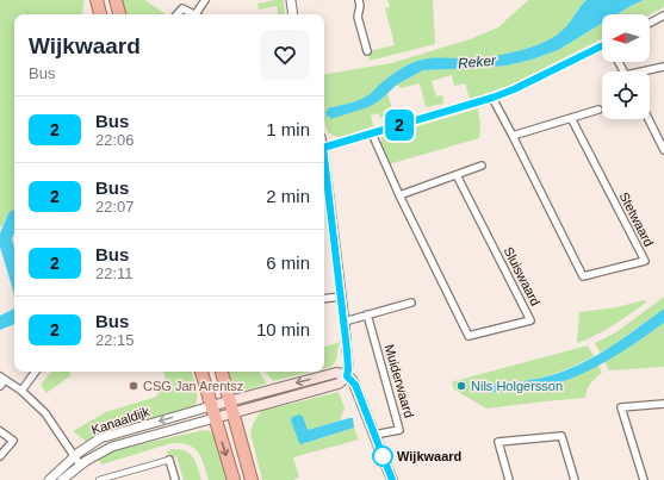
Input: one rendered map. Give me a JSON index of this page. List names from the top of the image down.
{
  "streets": {
    "street": [
      "Stetwaard",
      "Sluiswaard",
      "Muiderwaard",
      "Kanaaldijk"
    ]
  },
  "water": ["Reker"],
  "places": ["CSG Jan Arentsz", "Nils Holgersson", "Wijkwaard"],
  "lines": ["bus line 2"],
  "north": "left",
  "page": {
    "on_map": "2",
    "heading": ["Wijkwaard", "Bus"],
    "list": [
      {
        "mark": "2",
        "name": "Bus",
        "note": "22:06",
        "value": "1 min"
      },
      {
        "mark": "2",
        "name": "Bus",
        "note": "22:07",
        "value": "2 min"
      },
      {
        "mark": "2",
        "name": "Bus",
        "note": "22:11",
        "value": "6 min"
      },
      {
        "mark": "2",
        "name": "Bus",
        "note": "22:15",
        "value": "10 min"
      }
    ]
  }
}
